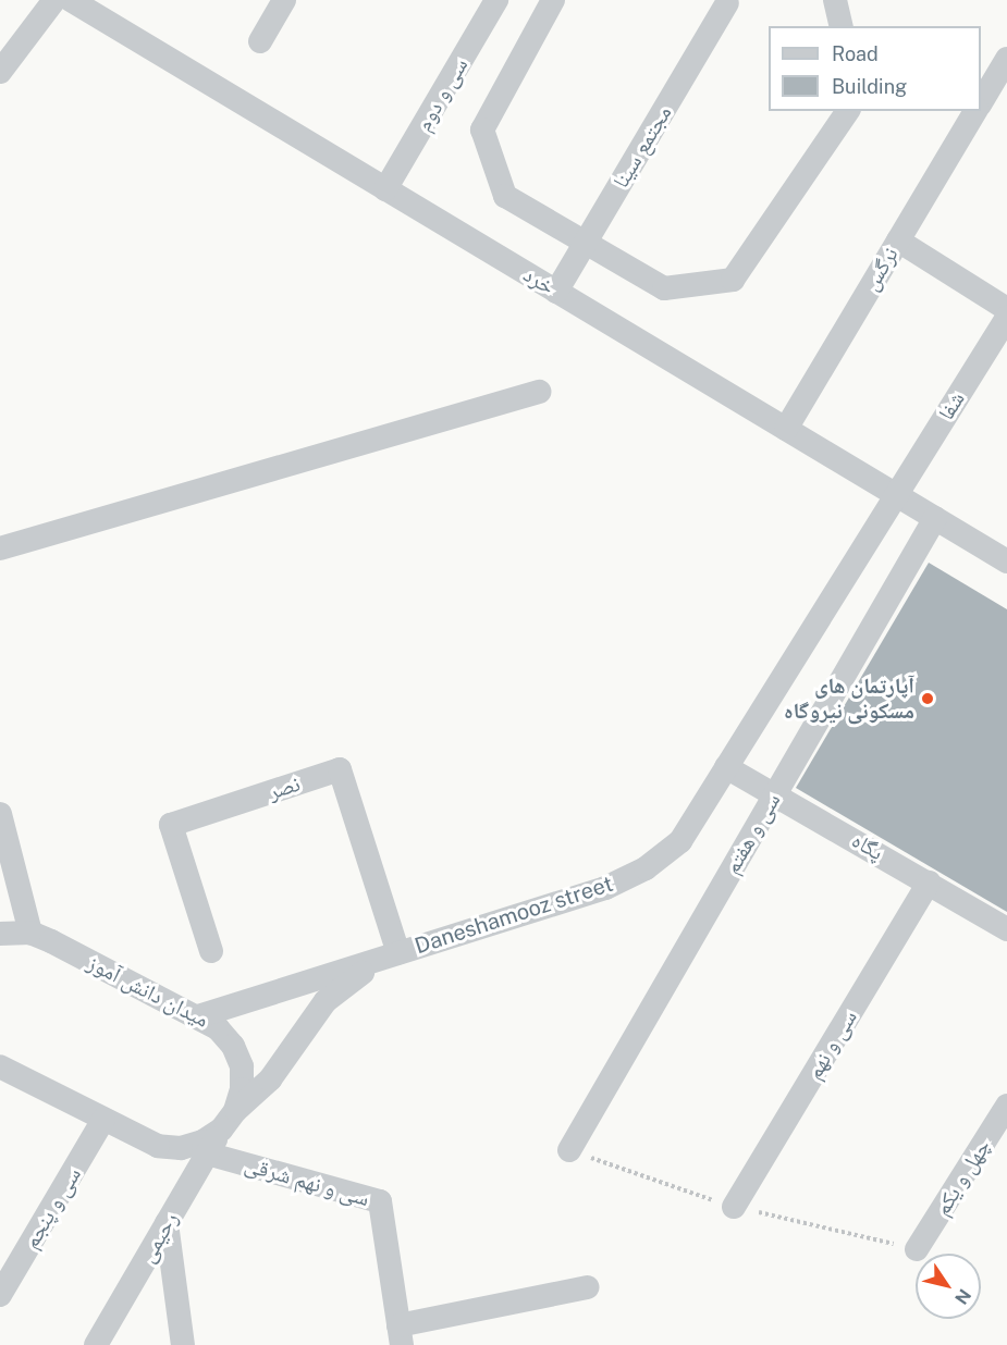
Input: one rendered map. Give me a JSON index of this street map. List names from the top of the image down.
{
  "streets": {
    "street": [
      "سی و دوم",
      "مجتمع سینا",
      "نرگس",
      "خرد",
      "شفا",
      "نصر",
      "سی و هفتم",
      "پگاه",
      "Daneshamooz street",
      "میدان دانش آموز",
      "سی و نهم",
      "چهل و یکم",
      "سی و نهم شرقی",
      "سی و پنجم",
      "رحیمی"
    ]
  },
  "crossings": [
    ["سی و دوم", "خرد"],
    ["مجتمع سینا", "خرد"],
    ["نرگس", "خرد"],
    ["خرد", "شفا"],
    ["خرد", "سی و هفتم"],
    ["خرد", "Daneshamooz street"],
    ["شفا", "Daneshamooz street"],
    ["نصر", "Daneshamooz street"],
    ["سی و هفتم", "پگاه"],
    ["پگاه", "Daneshamooz street"],
    ["پگاه", "سی و نهم"],
    ["Daneshamooz street", "میدان دانش آموز"],
    ["Daneshamooz street", "رحیمی"],
    ["میدان دانش آموز", "رحیمی"],
    ["سی و نهم شرقی", "رحیمی"]
  ],
  "places": ["آپارتمان های مسکونی نیروگاه"],
  "legend": ["Road", "Building"],
  "north": "bottom right"
}
